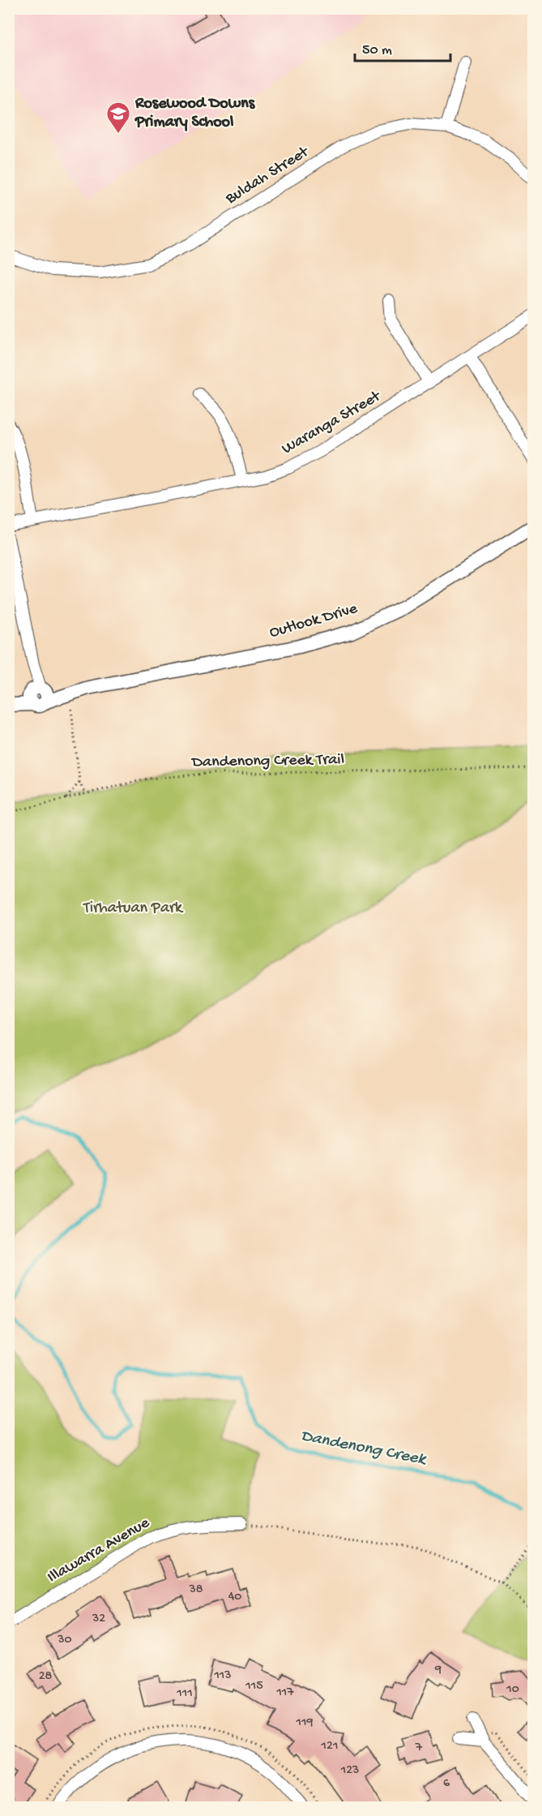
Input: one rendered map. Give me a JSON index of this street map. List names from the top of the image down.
{
  "streets": {
    "street": [
      "Buldah Street",
      "Waranga Street",
      "Outlook Drive",
      "Illawarra Avenue"
    ],
    "path": ["Dandenong Creek Trail"]
  },
  "water": ["Dandenong Creek"],
  "parks": ["Tirhatuan Park"],
  "places": {
    "school or university": ["Rosewood Downs Primary School"]
  },
  "house_numbers": [
    "38",
    "40",
    "32",
    "30",
    "9",
    "113",
    "28",
    "115",
    "10",
    "117",
    "111",
    "119",
    "121",
    "7",
    "123",
    "6"
  ],
  "scale_bar": "50 m"
}
